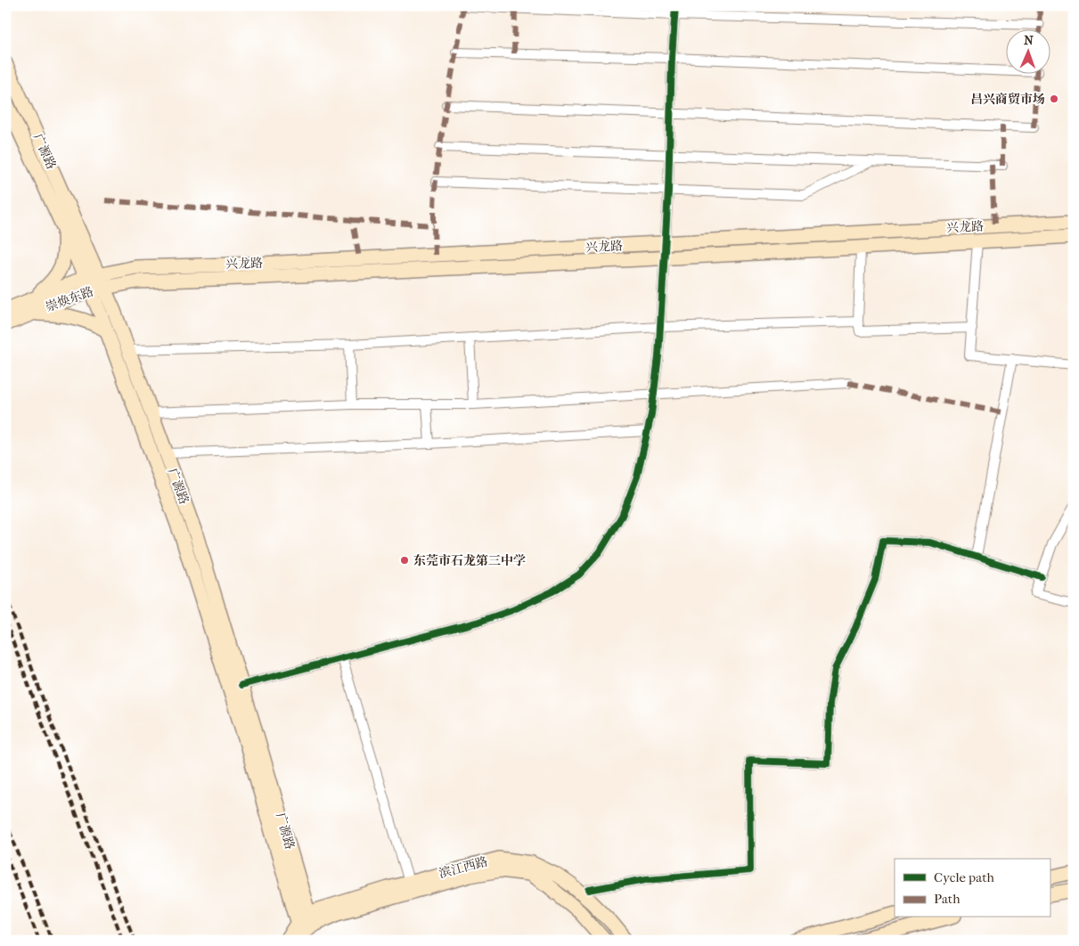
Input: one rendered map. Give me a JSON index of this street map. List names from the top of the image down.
{
  "streets": {
    "main road": [
      "广源路",
      "兴龙路",
      "崇焕东路",
      "滨江西路"
    ]
  },
  "crossings": [
    ["广源路", "崇焕东路"],
    ["广源路", "滨江西路"],
    ["兴龙路", "崇焕东路"]
  ],
  "places": ["昌兴商贸市场", "东莞市石龙第三中学"],
  "legend": ["Cycle path", "Path"],
  "north": "top"
}
